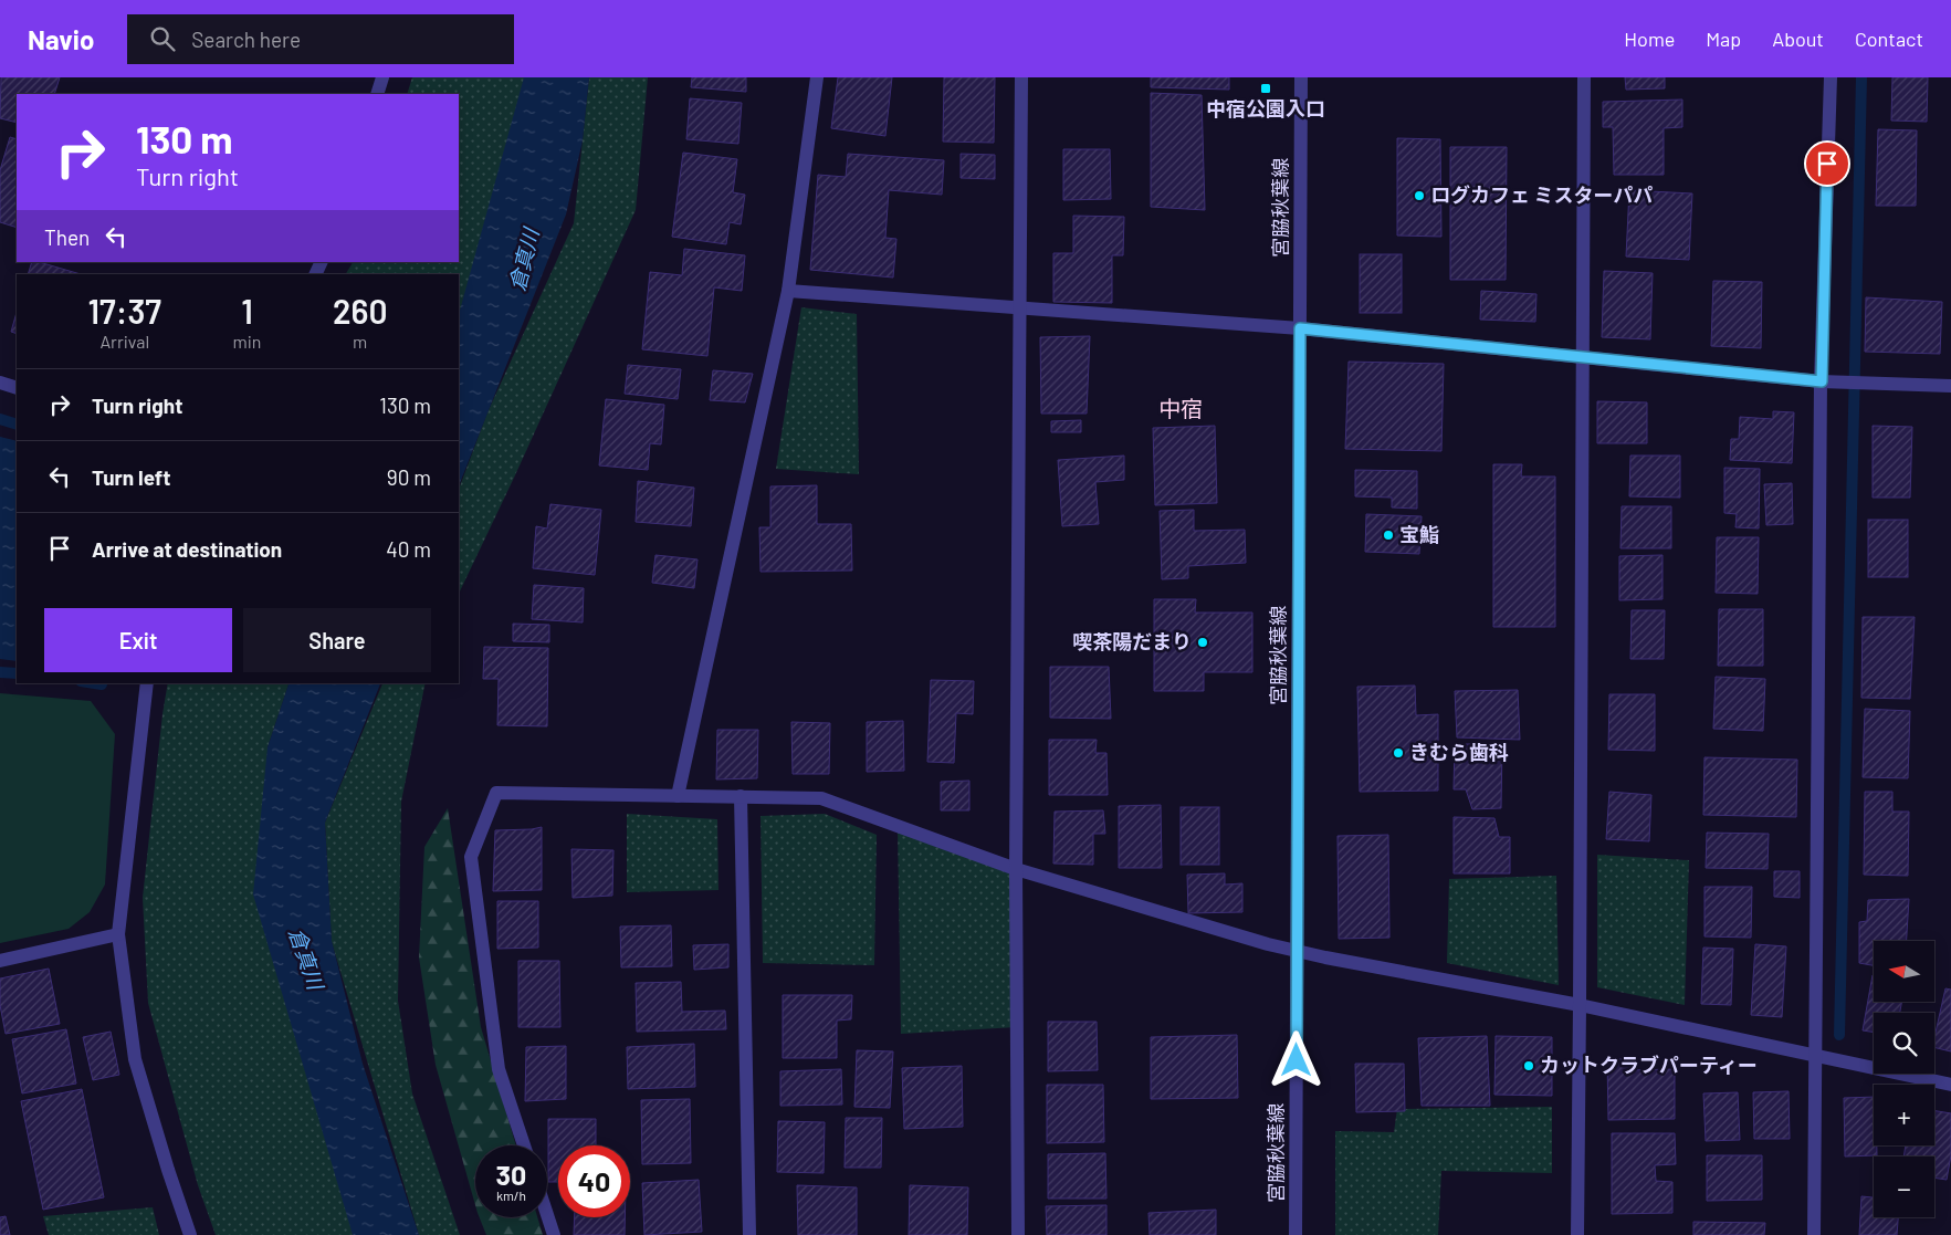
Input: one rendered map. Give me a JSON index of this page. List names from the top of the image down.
{
  "streets": {
    "street": ["宮脇秋葉線"]
  },
  "districts": ["中宿"],
  "water": ["倉真川"],
  "places": {
    "transit": ["中宿公園入口"],
    "other": [
      "ログカフェ ミスターパパ",
      "宝鮨",
      "喫茶陽だまり",
      "きむら歯科",
      "カットクラブパーティー"
    ]
  },
  "north": "left",
  "page": {
    "header": "Navio",
    "search": "Search here",
    "nav": [
      "Home",
      "Map",
      "About",
      "Contact"
    ],
    "turn": ["130 m", "Turn right"],
    "then": "Then",
    "eta": [
      "17:37",
      "Arrival",
      "1",
      "min",
      "260",
      "m"
    ],
    "list": [
      {
        "name": "Turn right",
        "value": "130 m"
      },
      {
        "name": "Turn left",
        "value": "90 m"
      },
      {
        "name": "Arrive at destination",
        "value": "40 m"
      }
    ],
    "buttons": ["Exit", "Share"],
    "map_buttons": ["+", "−"],
    "speed": "30 km/h",
    "limit": "40"
  }
}
